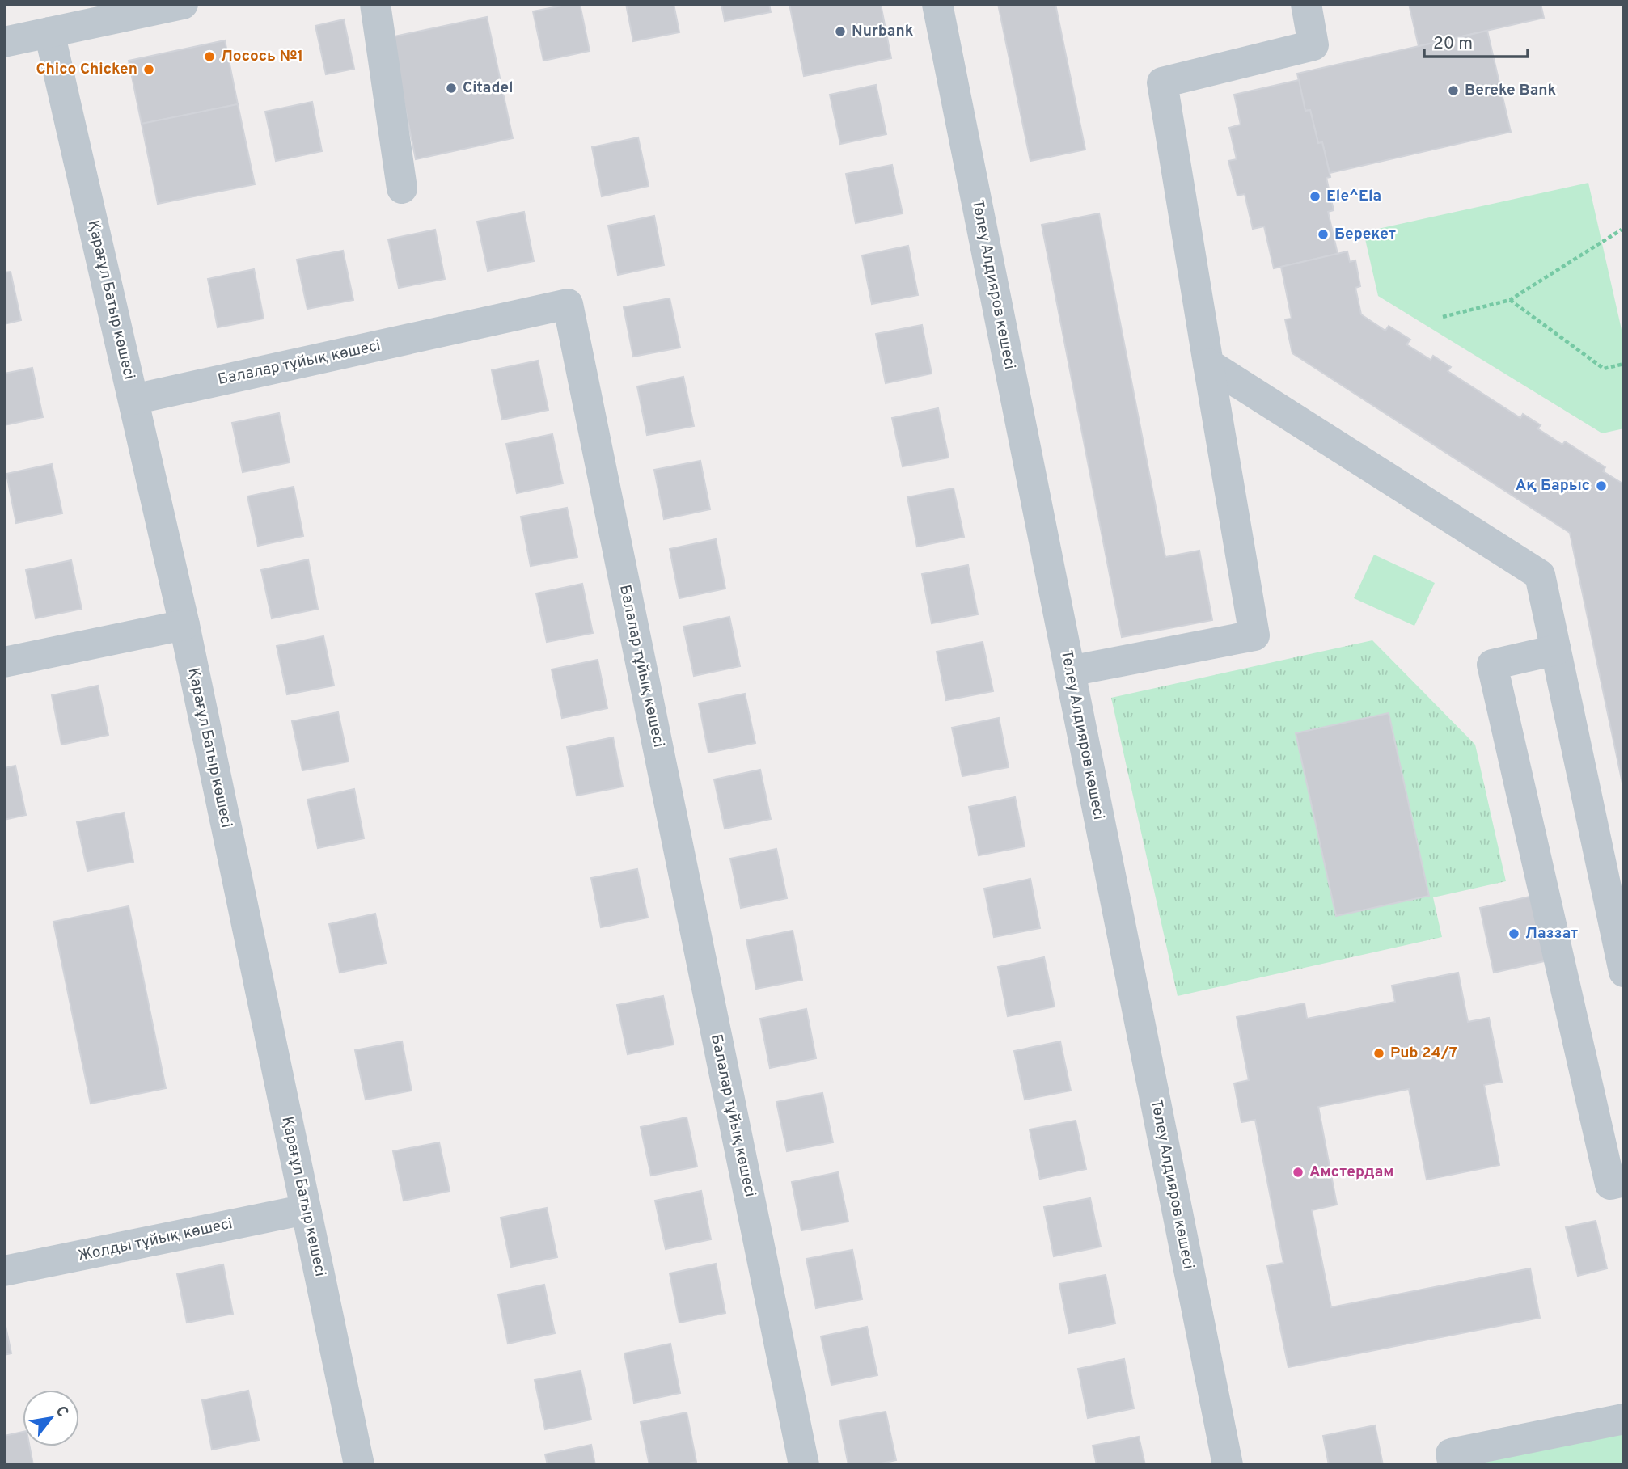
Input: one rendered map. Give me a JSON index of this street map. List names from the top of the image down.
{
  "streets": {
    "street": [
      "Төлеу Алдияров көшесі",
      "Қарағұл Батыр көшесі",
      "Балалар тұйық көшесі",
      "Жолды тұйық көшесі"
    ]
  },
  "crossings": [
    ["Қарағұл Батыр көшесі", "Балалар тұйық көшесі"],
    ["Қарағұл Батыр көшесі", "Жолды тұйық көшесі"]
  ],
  "places": [
    "Nurbank",
    "Лосось №1",
    "Chico Chicken",
    "Citadel",
    "Bereke Bank",
    "Ele^Ela",
    "Берекет",
    "Ақ Барыс",
    "Лаззат",
    "Pub 24/7",
    "Амстердам"
  ],
  "scale_bar": "20 m",
  "north": "top right"
}
